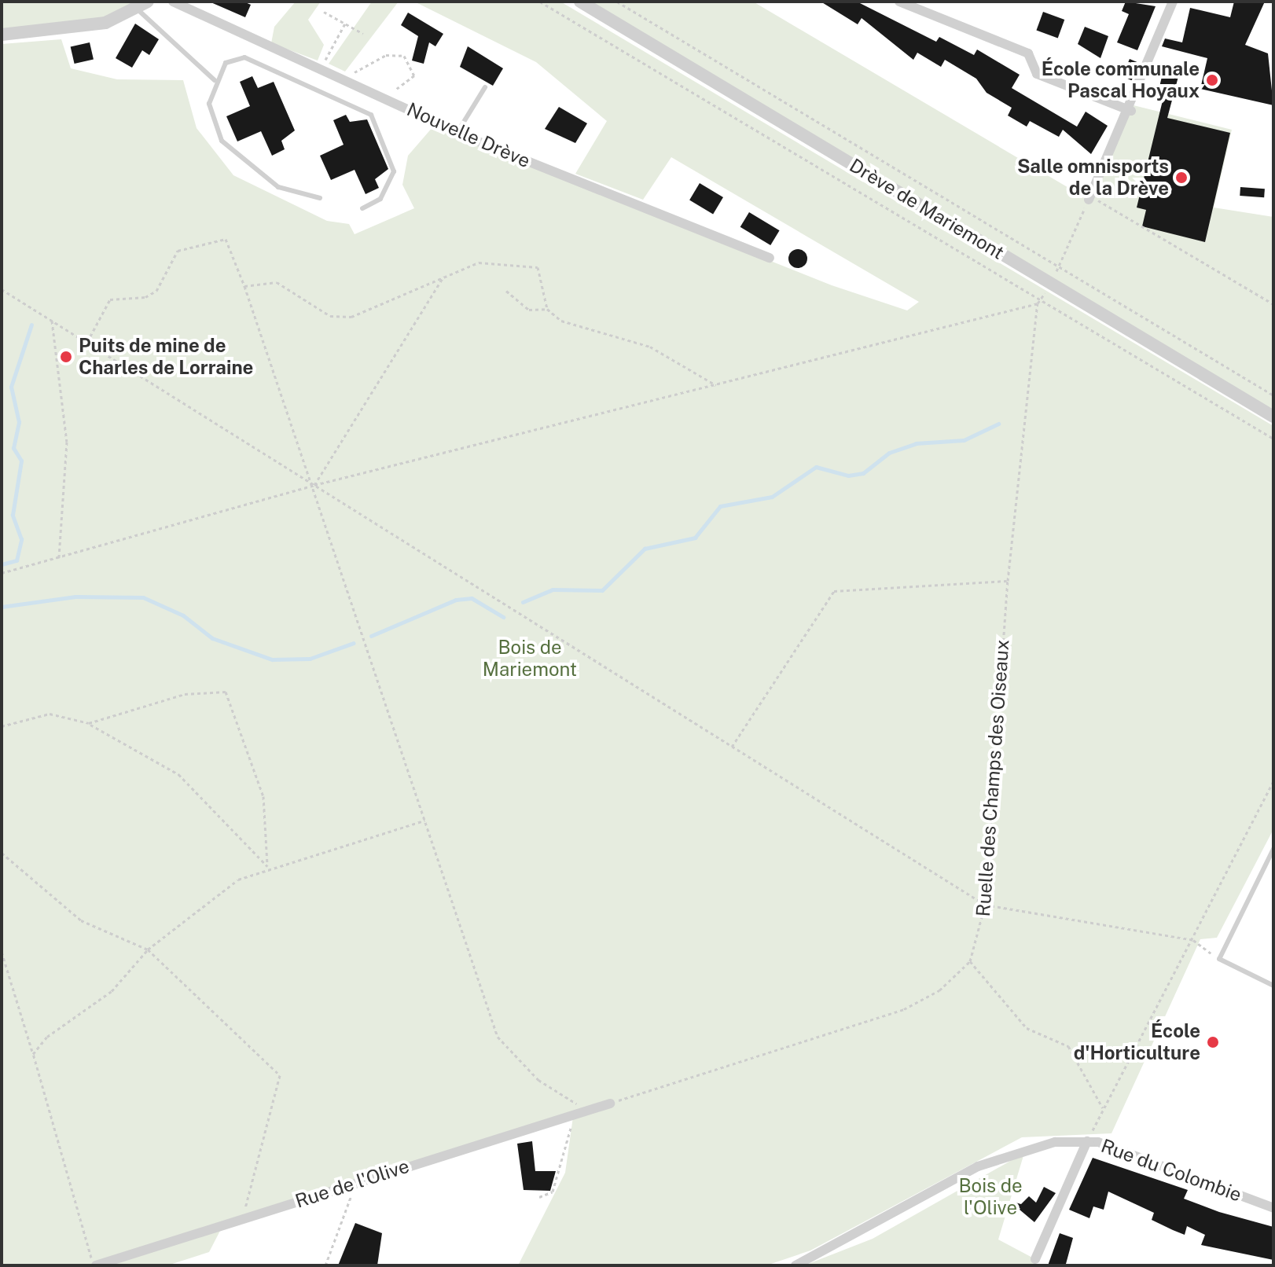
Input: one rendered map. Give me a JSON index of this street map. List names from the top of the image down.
{
  "streets": {
    "street": [
      "Nouvelle Drève",
      "Drève de Mariemont",
      "Rue du Colombie",
      "Rue de l'Olive"
    ],
    "path": ["Ruelle des Champs des Oiseaux"]
  },
  "crossings": [
    ["Drève de Mariemont", "Ruelle des Champs des Oiseaux"]
  ],
  "parks": ["Bois de Mariemont", "Bois de l'Olive"],
  "places": [
    "École communale Pascal Hoyaux",
    "Salle omnisports de la Drève",
    "Puits de mine de Charles de Lorraine",
    "École d'Horticulture"
  ]
}
